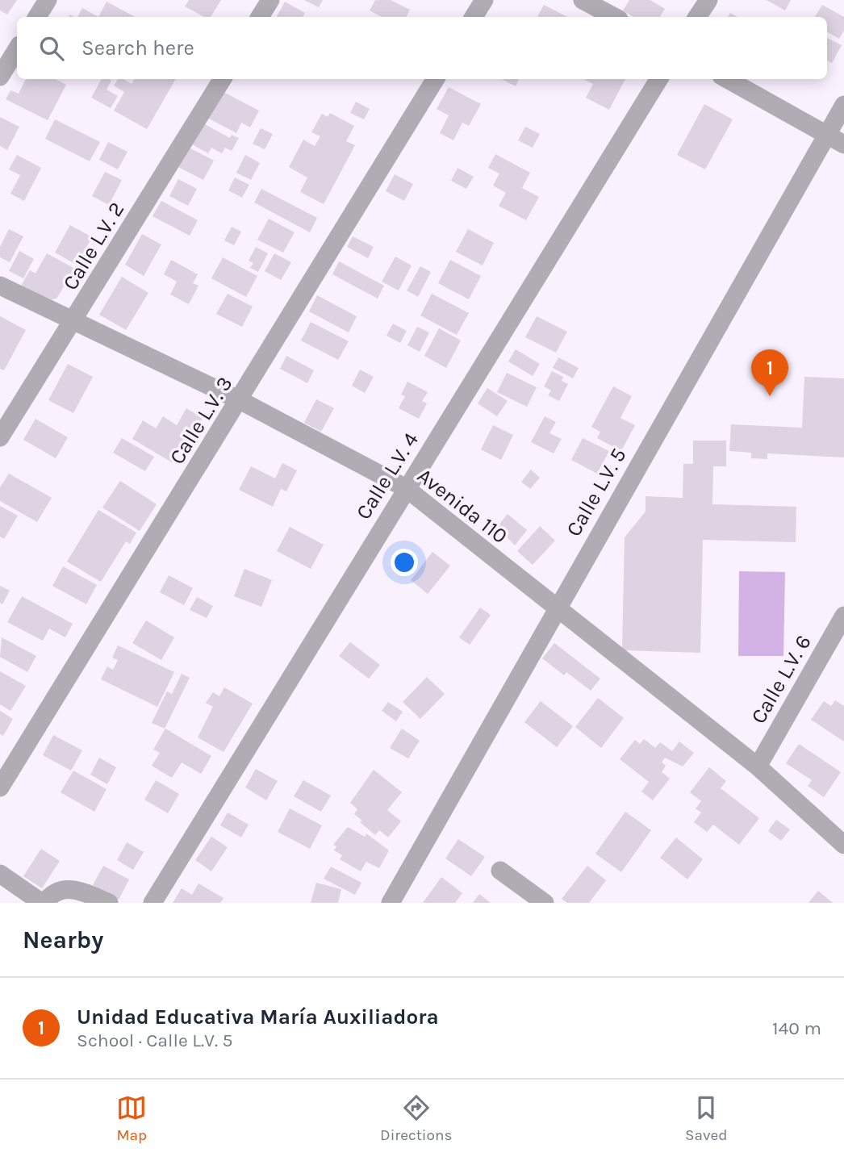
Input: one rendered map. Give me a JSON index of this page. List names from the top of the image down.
{
  "streets": {
    "street": [
      "Calle L.V. 2",
      "Calle L.V. 3",
      "Calle L.V. 4",
      "Calle L.V. 5",
      "Avenida 110",
      "Calle L.V. 6"
    ]
  },
  "crossings": [
    ["Calle L.V. 2", "Avenida 110"],
    ["Calle L.V. 3", "Avenida 110"],
    ["Calle L.V. 4", "Avenida 110"],
    ["Calle L.V. 5", "Avenida 110"],
    ["Avenida 110", "Calle L.V. 6"]
  ],
  "page": {
    "search": "Search here",
    "pins": "1",
    "heading": "Nearby",
    "list": [
      {
        "mark": "1",
        "name": "Unidad Educativa María Auxiliadora",
        "note": "School · Calle L.V. 5",
        "value": "140 m"
      }
    ],
    "nav": ["Map", "Directions", "Saved"]
  }
}
